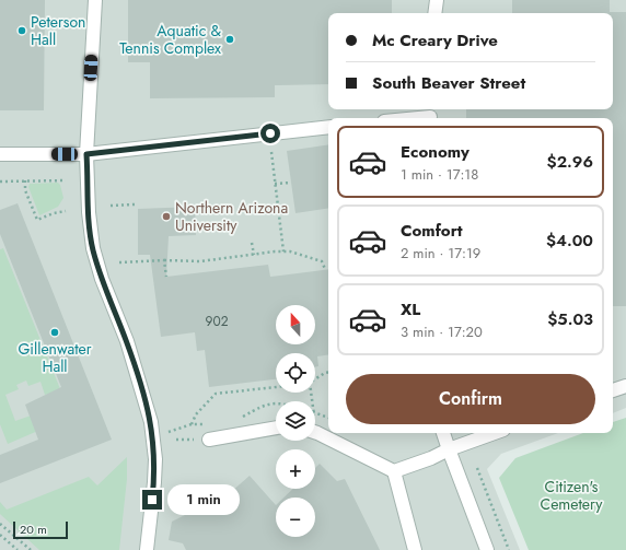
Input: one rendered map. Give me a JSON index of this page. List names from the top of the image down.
{
  "parks": ["Citizen's Cemetery"],
  "places": [
    "Peterson Hall",
    "Aquatic & Tennis Complex",
    "Northern Arizona University",
    "Gillenwater Hall"
  ],
  "house_numbers": ["902"],
  "scale_bar": "20 m",
  "north": "top",
  "page": {
    "banner": ["Mc Creary Drive", "South Beaver Street"],
    "list": [
      {
        "name": "Economy",
        "note": "1 min · 17:18",
        "value": "$2.96"
      },
      {
        "name": "Comfort",
        "note": "2 min · 17:19",
        "value": "$4.00"
      },
      {
        "name": "XL",
        "note": "3 min · 17:20",
        "value": "$5.03"
      }
    ],
    "map_buttons": ["+", "−"],
    "buttons": "Confirm",
    "bubble": "1 min",
    "scale": "20 m"
  }
}
